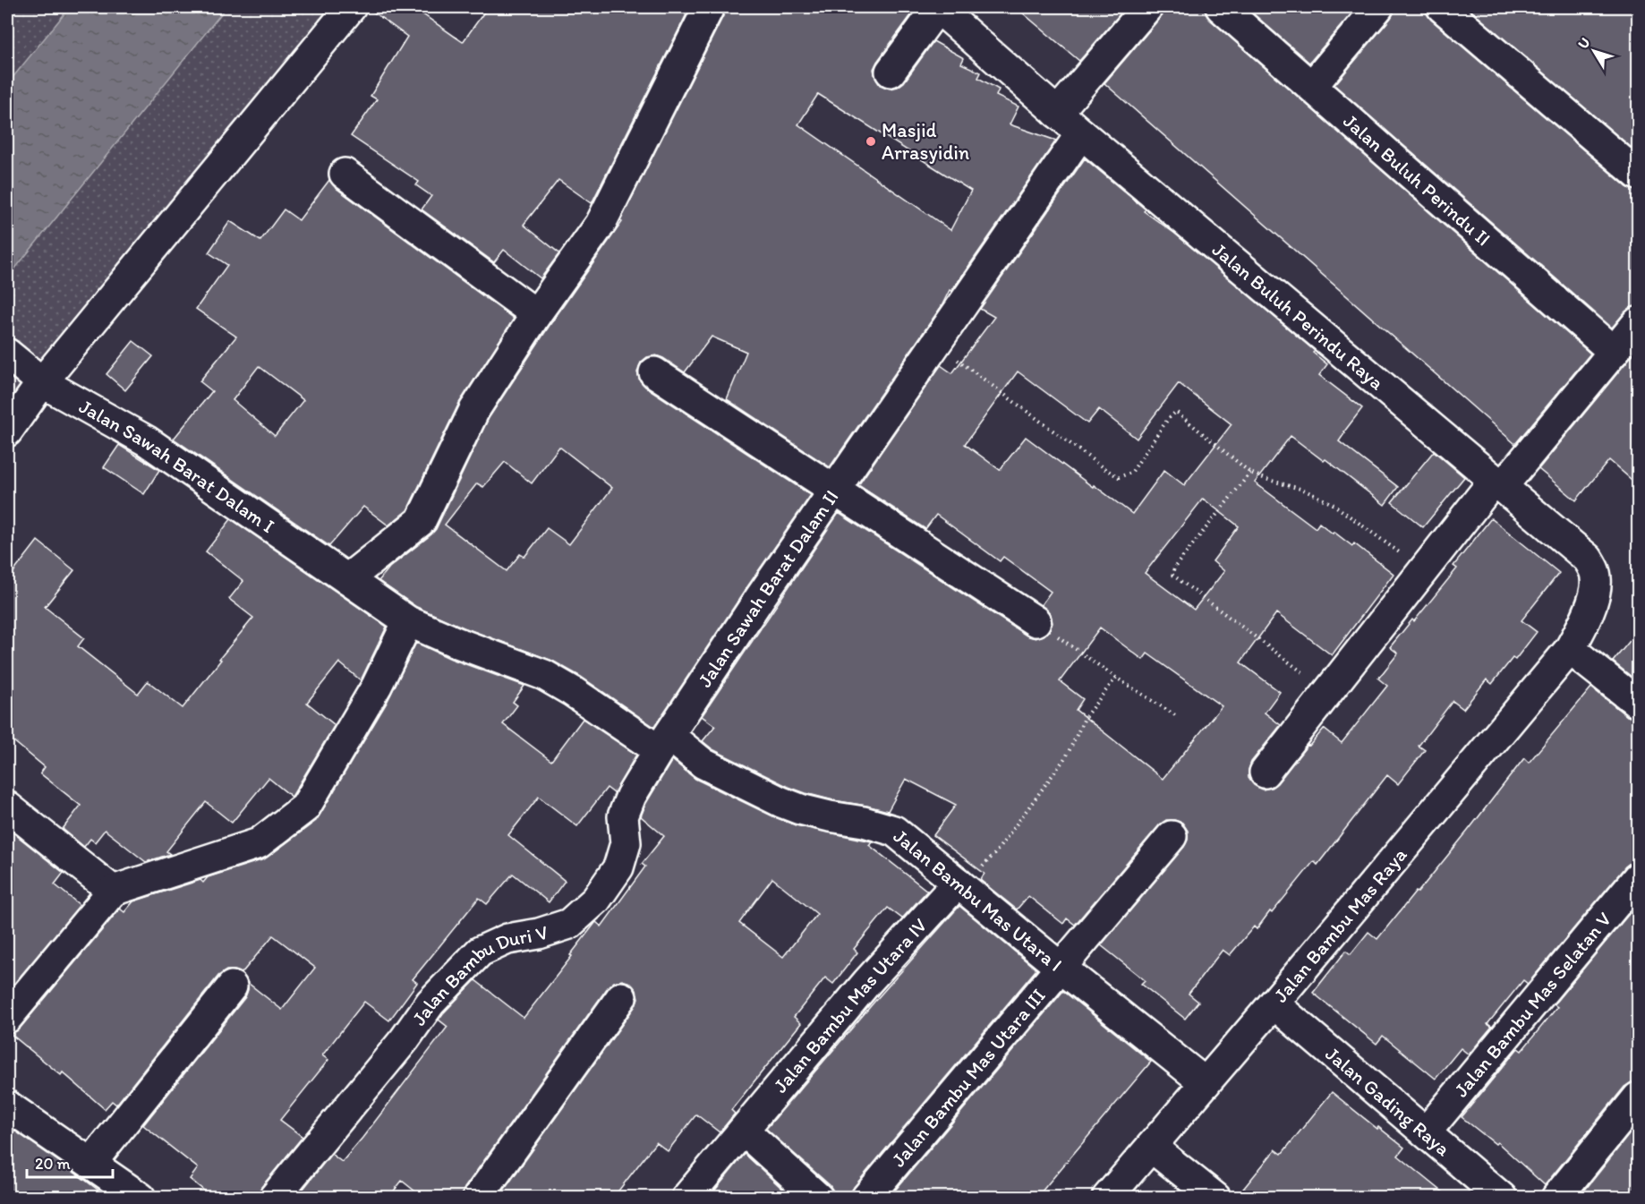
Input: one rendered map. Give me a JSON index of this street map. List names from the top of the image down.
{
  "streets": {
    "street": [
      "Jalan Buluh Perindu II",
      "Jalan Buluh Perindu Raya",
      "Jalan Sawah Barat Dalam I",
      "Jalan Sawah Barat Dalam II",
      "Jalan Bambu Mas Utara I",
      "Jalan Bambu Mas Raya",
      "Jalan Bambu Duri V",
      "Jalan Bambu Mas Selatan V",
      "Jalan Bambu Mas Utara IV",
      "Jalan Bambu Mas Utara III",
      "Jalan Gading Raya"
    ]
  },
  "crossings": [
    ["Jalan Buluh Perindu Raya", "Jalan Sawah Barat Dalam II"],
    ["Jalan Buluh Perindu Raya", "Jalan Bambu Mas Raya"],
    ["Jalan Sawah Barat Dalam II", "Jalan Bambu Mas Utara I"],
    ["Jalan Sawah Barat Dalam II", "Jalan Bambu Duri V"],
    ["Jalan Bambu Mas Utara I", "Jalan Bambu Mas Raya"],
    ["Jalan Bambu Mas Utara I", "Jalan Bambu Duri V"],
    ["Jalan Bambu Mas Utara I", "Jalan Bambu Mas Utara IV"],
    ["Jalan Bambu Mas Utara I", "Jalan Bambu Mas Utara III"],
    ["Jalan Bambu Mas Raya", "Jalan Gading Raya"],
    ["Jalan Bambu Mas Selatan V", "Jalan Gading Raya"]
  ],
  "places": ["Masjid Arrasyidin"],
  "scale_bar": "20 m",
  "north": "top left"
}
